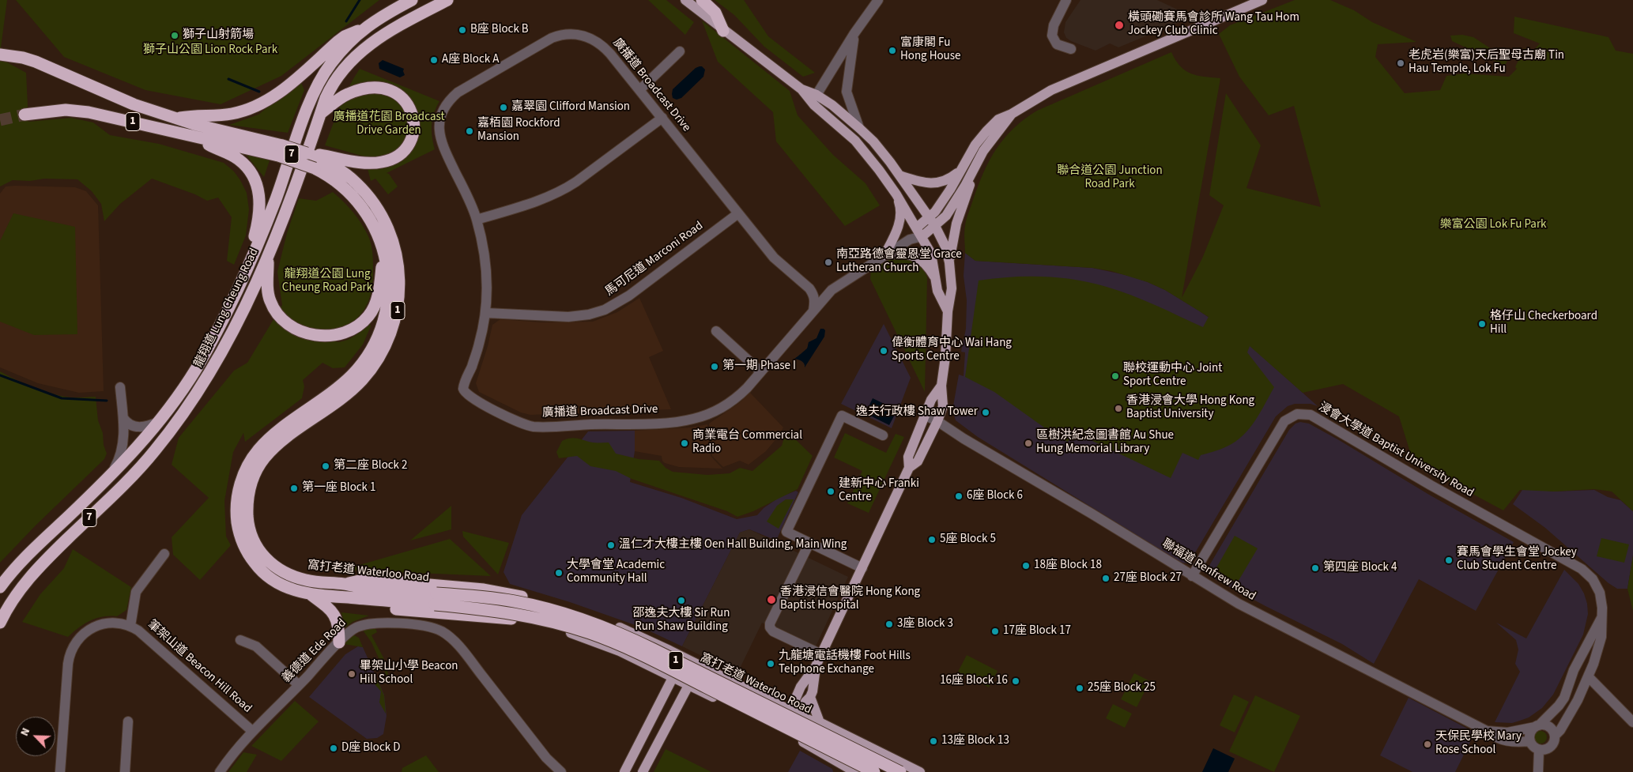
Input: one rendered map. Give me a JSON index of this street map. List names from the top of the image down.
{
  "streets": {
    "highway": [
      "1",
      "7",
      "龍翔道 Lung Cheung Road",
      "窩打老道 Waterloo Road"
    ],
    "street": [
      "廣播道 Broadcast Drive",
      "馬可尼道 Marconi Road",
      "浸會大學道 Baptist University Road",
      "聯福道 Renfrew Road",
      "義德道 Ede Road",
      "筆架山道 Beacon Hill Road"
    ]
  },
  "crossings": [
    ["廣播道 Broadcast Drive", "馬可尼道 Marconi Road"],
    ["1", "窩打老道 Waterloo Road"],
    ["龍翔道 Lung Cheung Road", "窩打老道 Waterloo Road"],
    ["浸會大學道 Baptist University Road", "聯福道 Renfrew Road"],
    ["義德道 Ede Road", "筆架山道 Beacon Hill Road"]
  ],
  "parks": [
    "獅子山公園 Lion Rock Park",
    "廣播道花園 Broadcast Drive Garden",
    "聯合道公園 Junction Road Park",
    "樂富公園 Lok Fu Park",
    "龍翔道公園 Lung Cheung Road Park"
  ],
  "places": [
    "橫頭磡賽馬會診所 Wang Tau Hom Jockey Club Clinic",
    "B座 Block B",
    "獅子山射箭場",
    "富康閣 Fu Hong House",
    "A座 Block A",
    "老虎岩(樂富)天后聖母古廟 Tin Hau Temple, Lok Fu",
    "嘉翠園 Clifford Mansion",
    "嘉栢園 Rockford Mansion",
    "南亞路德會靈恩堂 Grace Lutheran Church",
    "格仔山 Checkerboard Hill",
    "偉衡體育中心 Wai Hang Sports Centre",
    "第一期 Phase I",
    "聯校運動中心 Joint Sport Centre",
    "香港浸會大學 Hong Kong Baptist University",
    "逸夫行政樓 Shaw Tower",
    "商業電台 Commercial Radio",
    "區樹洪紀念圖書館 Au Shue Hung Memorial Library",
    "第二座 Block 2",
    "第一座 Block 1",
    "建新中心 Franki Centre",
    "6座 Block 6",
    "5座 Block 5",
    "溫仁才大樓主樓 Oen Hall Building, Main Wing",
    "賽馬會學生會堂 Jockey Club Student Centre",
    "18座 Block 18",
    "第四座 Block 4",
    "大學會堂 Academic Community Hall",
    "27座 Block 27",
    "香港浸信會醫院 Hong Kong Baptist Hospital",
    "邵逸夫大樓 Sir Run Run Shaw Building",
    "3座 Block 3",
    "17座 Block 17",
    "九龍塘電話機樓 Foot Hills Telphone Exchange",
    "畢架山小學 Beacon Hill School",
    "16座 Block 16",
    "25座 Block 25",
    "13座 Block 13",
    "天保民學校 Mary Rose School",
    "D座 Block D"
  ],
  "north": "top left"
}
